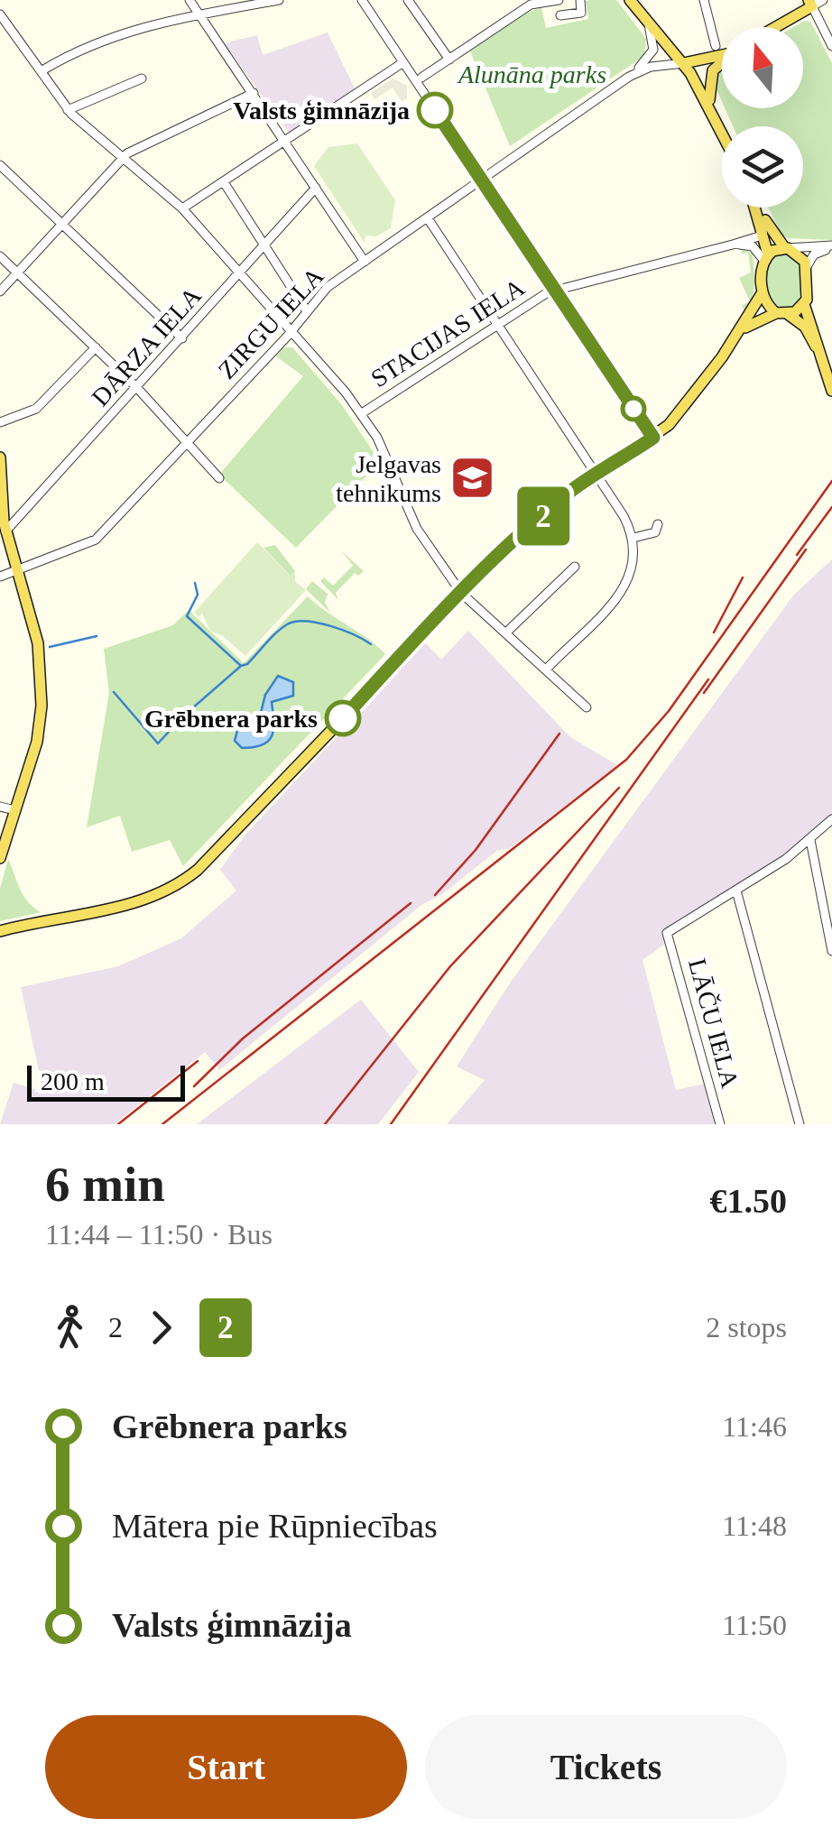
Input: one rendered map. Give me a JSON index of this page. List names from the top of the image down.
{
  "streets": {
    "street": [
      "ZIRGU IELA",
      "STACIJAS IELA",
      "DĀRZA IELA",
      "LĀČU IELA"
    ]
  },
  "parks": ["Alunāna parks"],
  "places": {
    "other": ["Valsts ģimnāzija", "Grēbnera parks"],
    "school or university": ["Jelgavas tehnikums"]
  },
  "lines": ["bus line 2"],
  "scale_bar": "200 m",
  "north": "top",
  "page": {
    "on_map": "2",
    "scale": "200 m",
    "heading": ["6 min", "11:44 – 11:50 · Bus", "€1.50"],
    "legs": ["2", "2", "2 stops"],
    "list": [
      {
        "name": "Grēbnera parks",
        "value": "11:46"
      },
      {
        "name": "Mātera pie Rūpniecības",
        "value": "11:48"
      },
      {
        "name": "Valsts ģimnāzija",
        "value": "11:50"
      }
    ],
    "buttons": ["Start", "Tickets"]
  }
}
